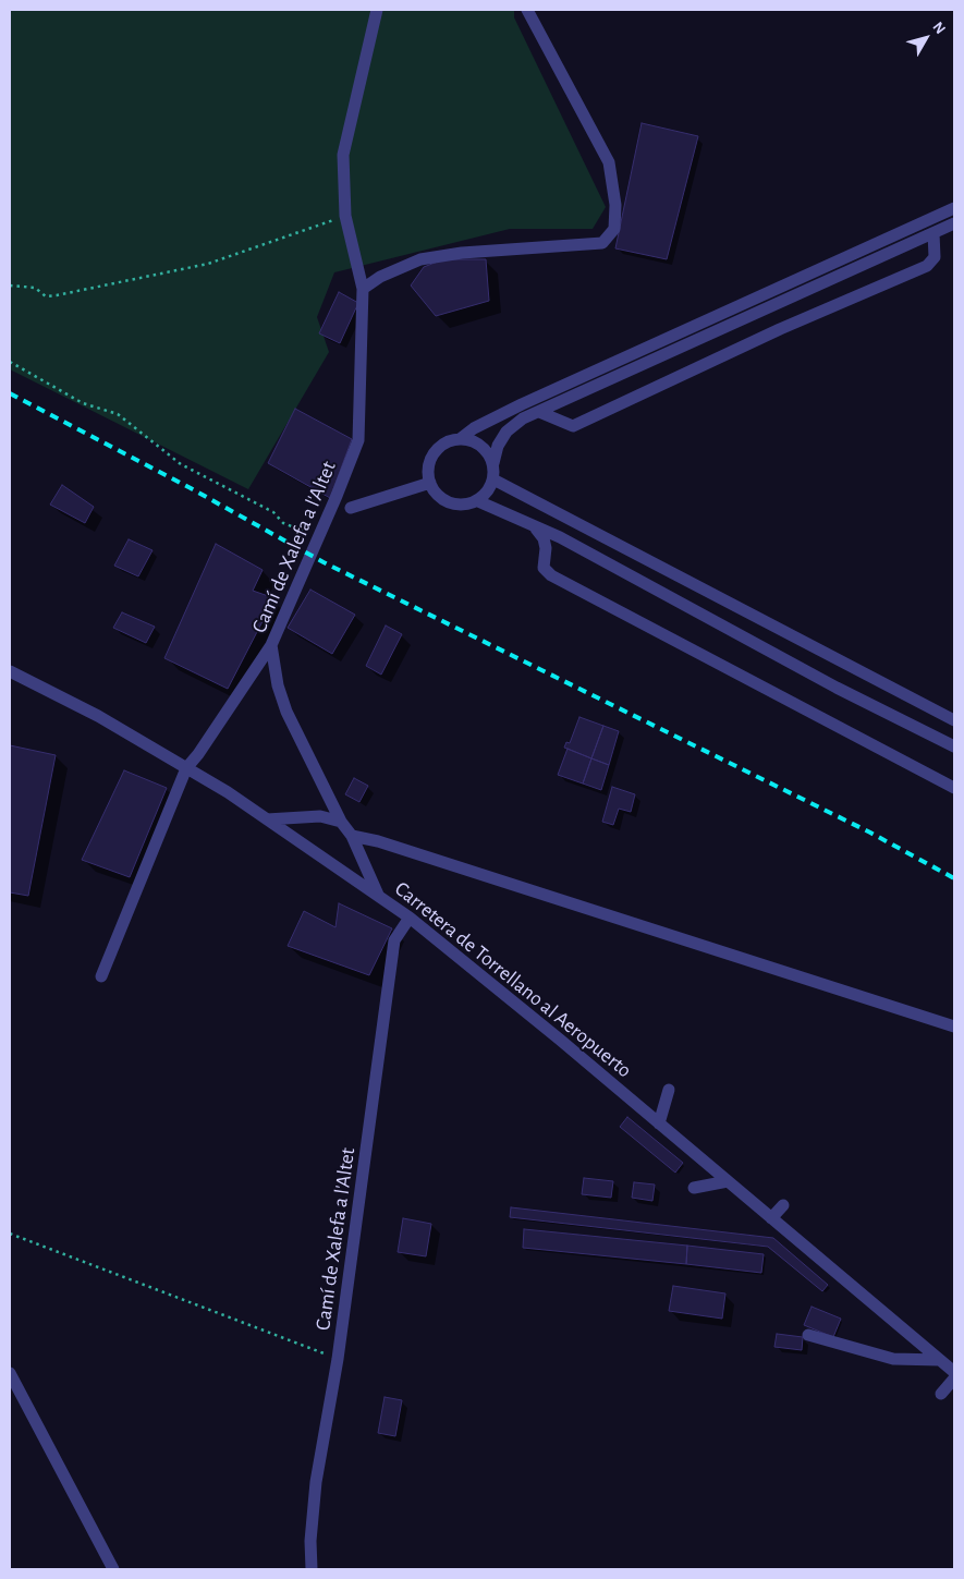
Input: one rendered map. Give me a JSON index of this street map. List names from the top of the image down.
{
  "streets": {
    "street": ["Camí de Xalefa a l'Altet", "Carretera de Torrellano al Aeropuerto"]
  },
  "crossings": [
    ["Camí de Xalefa a l'Altet", "Carretera de Torrellano al Aeropuerto"]
  ],
  "north": "top right"
}
